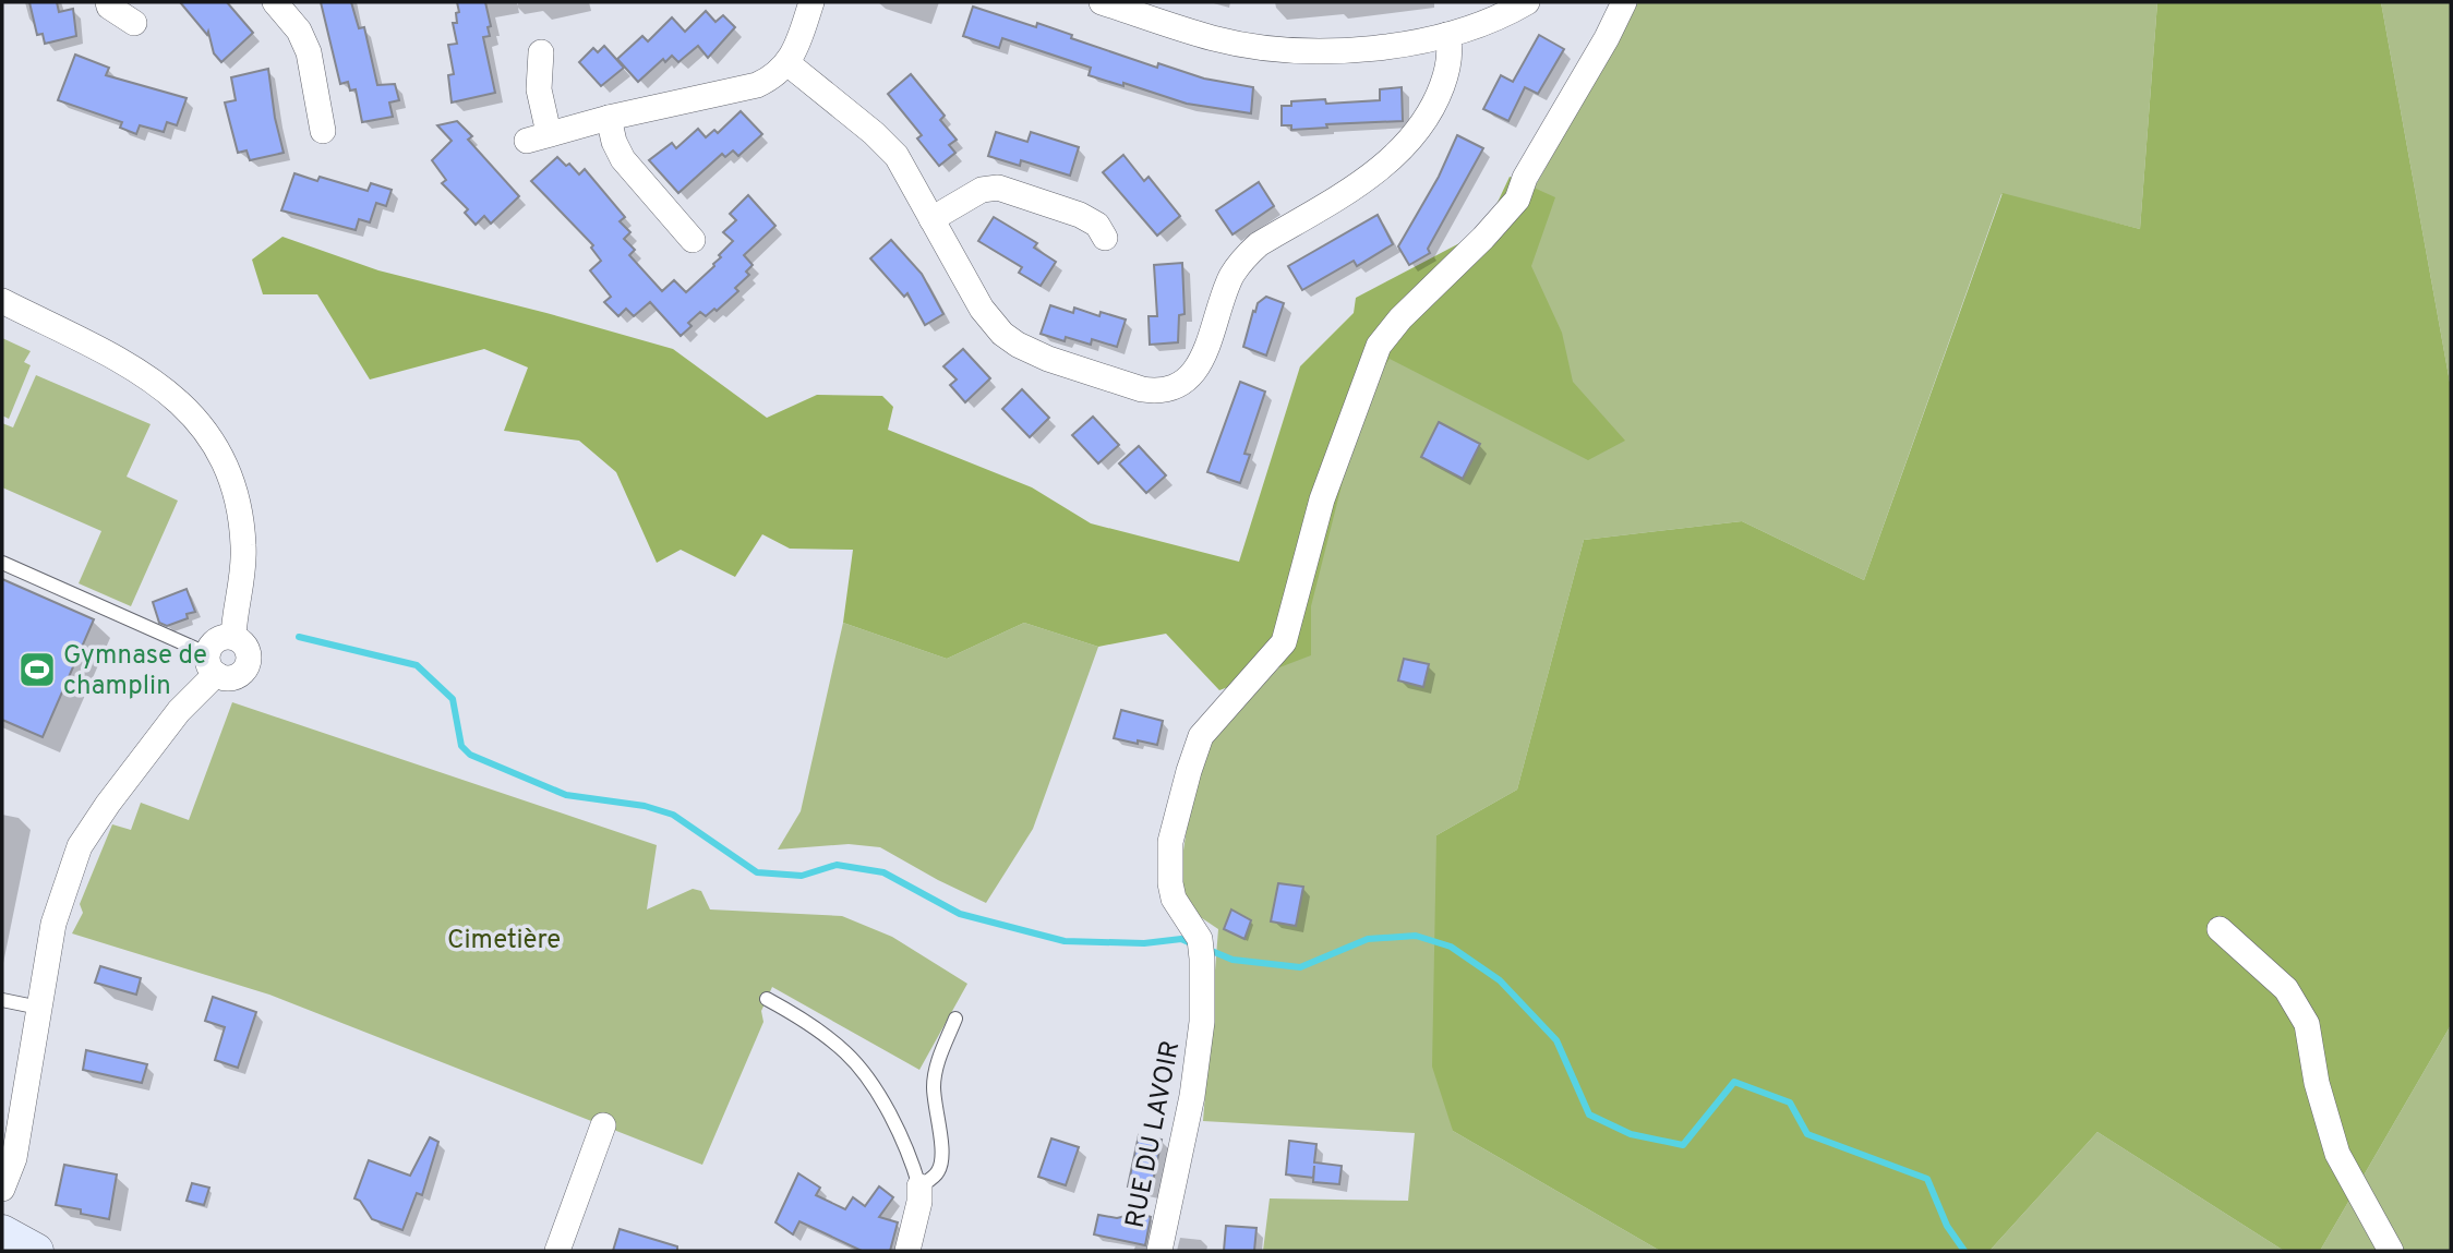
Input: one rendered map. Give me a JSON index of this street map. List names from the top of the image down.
{
  "streets": {
    "street": ["RUE DU LAVOIR"]
  },
  "parks": ["Cimetière"],
  "places": {
    "sports": ["Gymnase de champlin"]
  }
}
